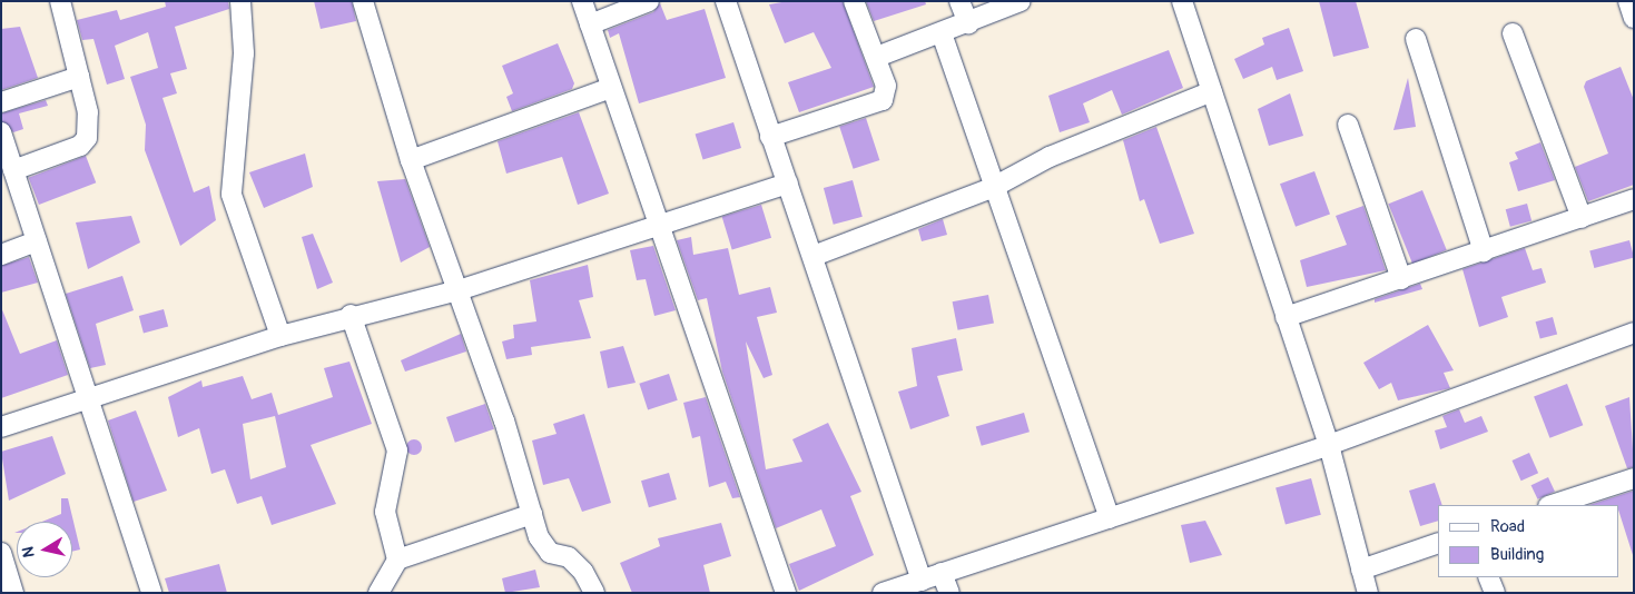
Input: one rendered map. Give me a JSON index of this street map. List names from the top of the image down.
{
  "legend": ["Road", "Building"],
  "north": "left"
}
